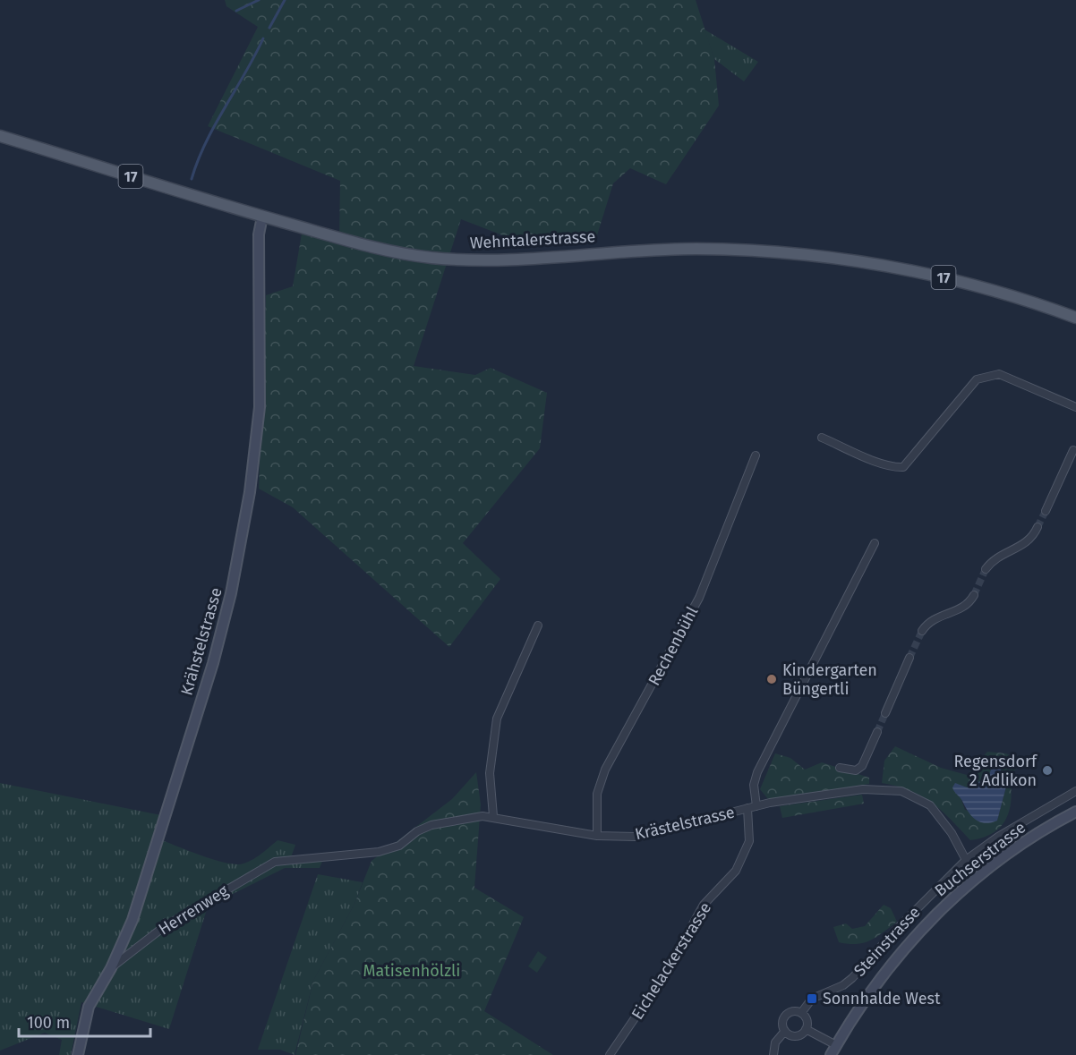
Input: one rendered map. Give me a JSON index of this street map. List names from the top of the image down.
{
  "streets": {
    "main road": [
      "17",
      "Wehntalerstrasse",
      "Krähstelstrasse",
      "Buchserstrasse"
    ],
    "street": [
      "Rechenbühl",
      "Krästelstrasse",
      "Herrenweg",
      "Steinstrasse",
      "Eichelackerstrasse"
    ]
  },
  "crossings": [
    ["Wehntalerstrasse", "Krähstelstrasse"],
    ["Krähstelstrasse", "Herrenweg"],
    ["Rechenbühl", "Krästelstrasse"],
    ["Krästelstrasse", "Herrenweg"],
    ["Krästelstrasse", "Steinstrasse"],
    ["Krästelstrasse", "Eichelackerstrasse"]
  ],
  "parks": ["Matisenhölzli"],
  "places": {
    "other": ["Kindergarten Büngertli", "Regensdorf 2 Adlikon"],
    "transit": ["Sonnhalde West"]
  },
  "scale_bar": "100 m"
}
